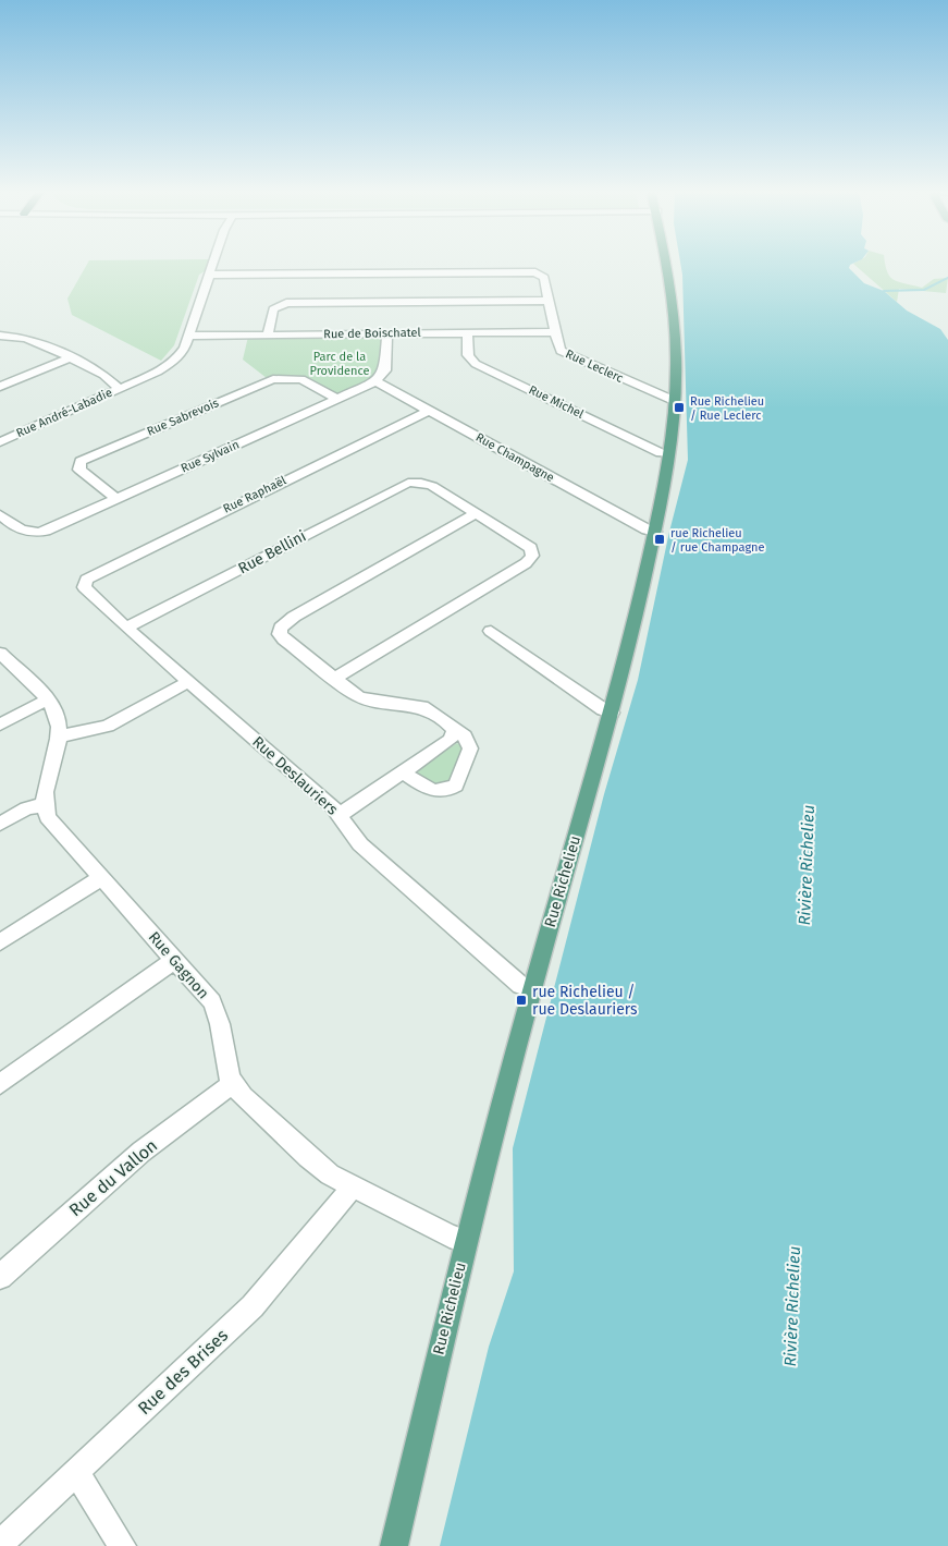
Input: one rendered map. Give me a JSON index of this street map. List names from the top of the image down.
{
  "streets": {
    "main road": ["Rue Richelieu"],
    "street": [
      "Rue de Boischatel",
      "Rue Leclerc",
      "Rue Michel",
      "Rue André-Labadie",
      "Rue Sabrevois",
      "Rue Sylvain",
      "Rue Champagne",
      "Rue Raphaël",
      "Rue Bellini",
      "Rue Deslauriers",
      "Rue Gagnon",
      "Rue du Vallon",
      "Rue des Brises"
    ]
  },
  "crossings": [
    ["Rue de Boischatel", "Rue Leclerc"],
    ["Rue de Boischatel", "Rue Michel"],
    ["Rue de Boischatel", "Rue André-Labadie"],
    ["Rue Leclerc", "Rue André-Labadie"],
    ["Rue Leclerc", "Rue Richelieu"],
    ["Rue Michel", "Rue Richelieu"],
    ["Rue Sabrevois", "Rue Sylvain"],
    ["Rue Sylvain", "Rue Champagne"],
    ["Rue Champagne", "Rue Raphaël"],
    ["Rue Champagne", "Rue Richelieu"],
    ["Rue Raphaël", "Rue Deslauriers"],
    ["Rue Bellini", "Rue Deslauriers"],
    ["Rue Deslauriers", "Rue Richelieu"],
    ["Rue Gagnon", "Rue du Vallon"]
  ],
  "water": ["Rivière Richelieu"],
  "parks": ["Parc de la Providence"],
  "places": {
    "transit": ["Rue Richelieu / Rue Leclerc", "rue Richelieu / rue Champagne", "rue Richelieu / rue Deslauriers"]
  }
}
